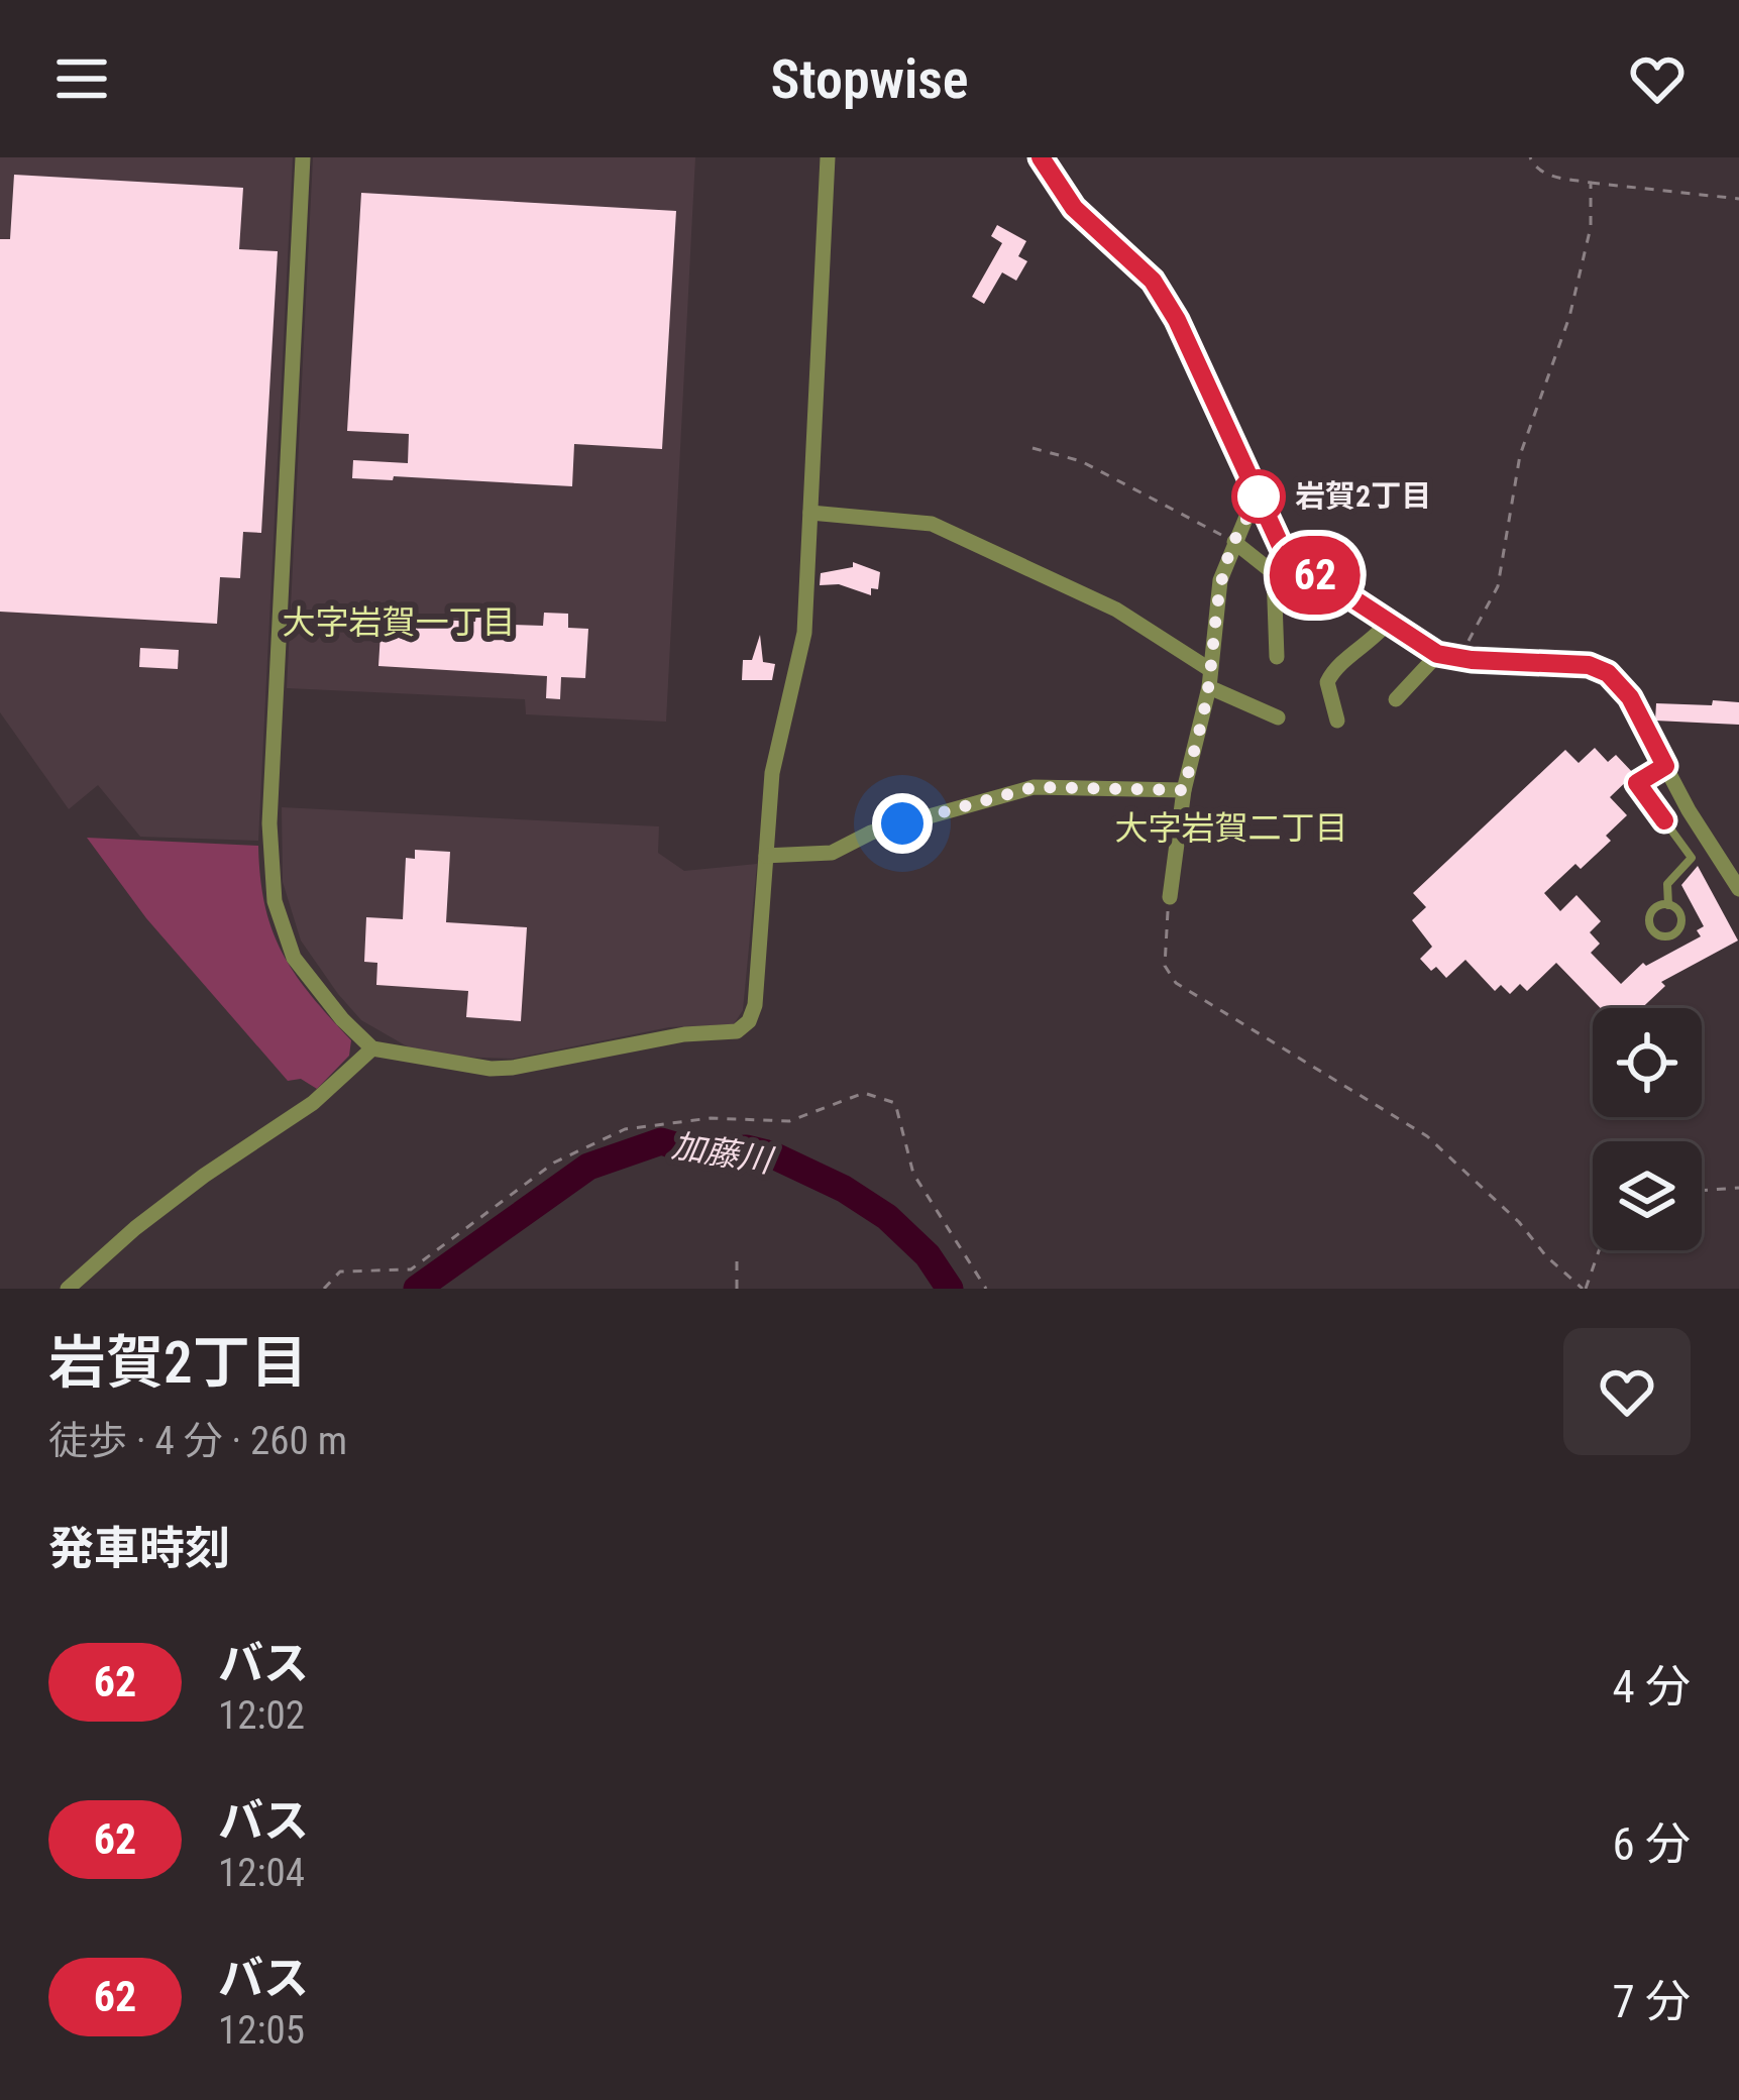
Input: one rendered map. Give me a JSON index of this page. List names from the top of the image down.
{
  "districts": ["大字岩賀一丁目", "大字岩賀二丁目"],
  "water": ["加藤川"],
  "places": ["岩賀2丁目"],
  "lines": ["bus line 62"],
  "page": {
    "header": "Stopwise",
    "on_map": "62",
    "heading": [
      ["岩賀2丁目", "徒歩 · 4 分 · 260 m"],
      "発車時刻"
    ],
    "list": [
      {
        "mark": "62",
        "name": "バス",
        "note": "12:02",
        "value": "4 分"
      },
      {
        "mark": "62",
        "name": "バス",
        "note": "12:04",
        "value": "6 分"
      },
      {
        "mark": "62",
        "name": "バス",
        "note": "12:05",
        "value": "7 分"
      }
    ]
  }
}
